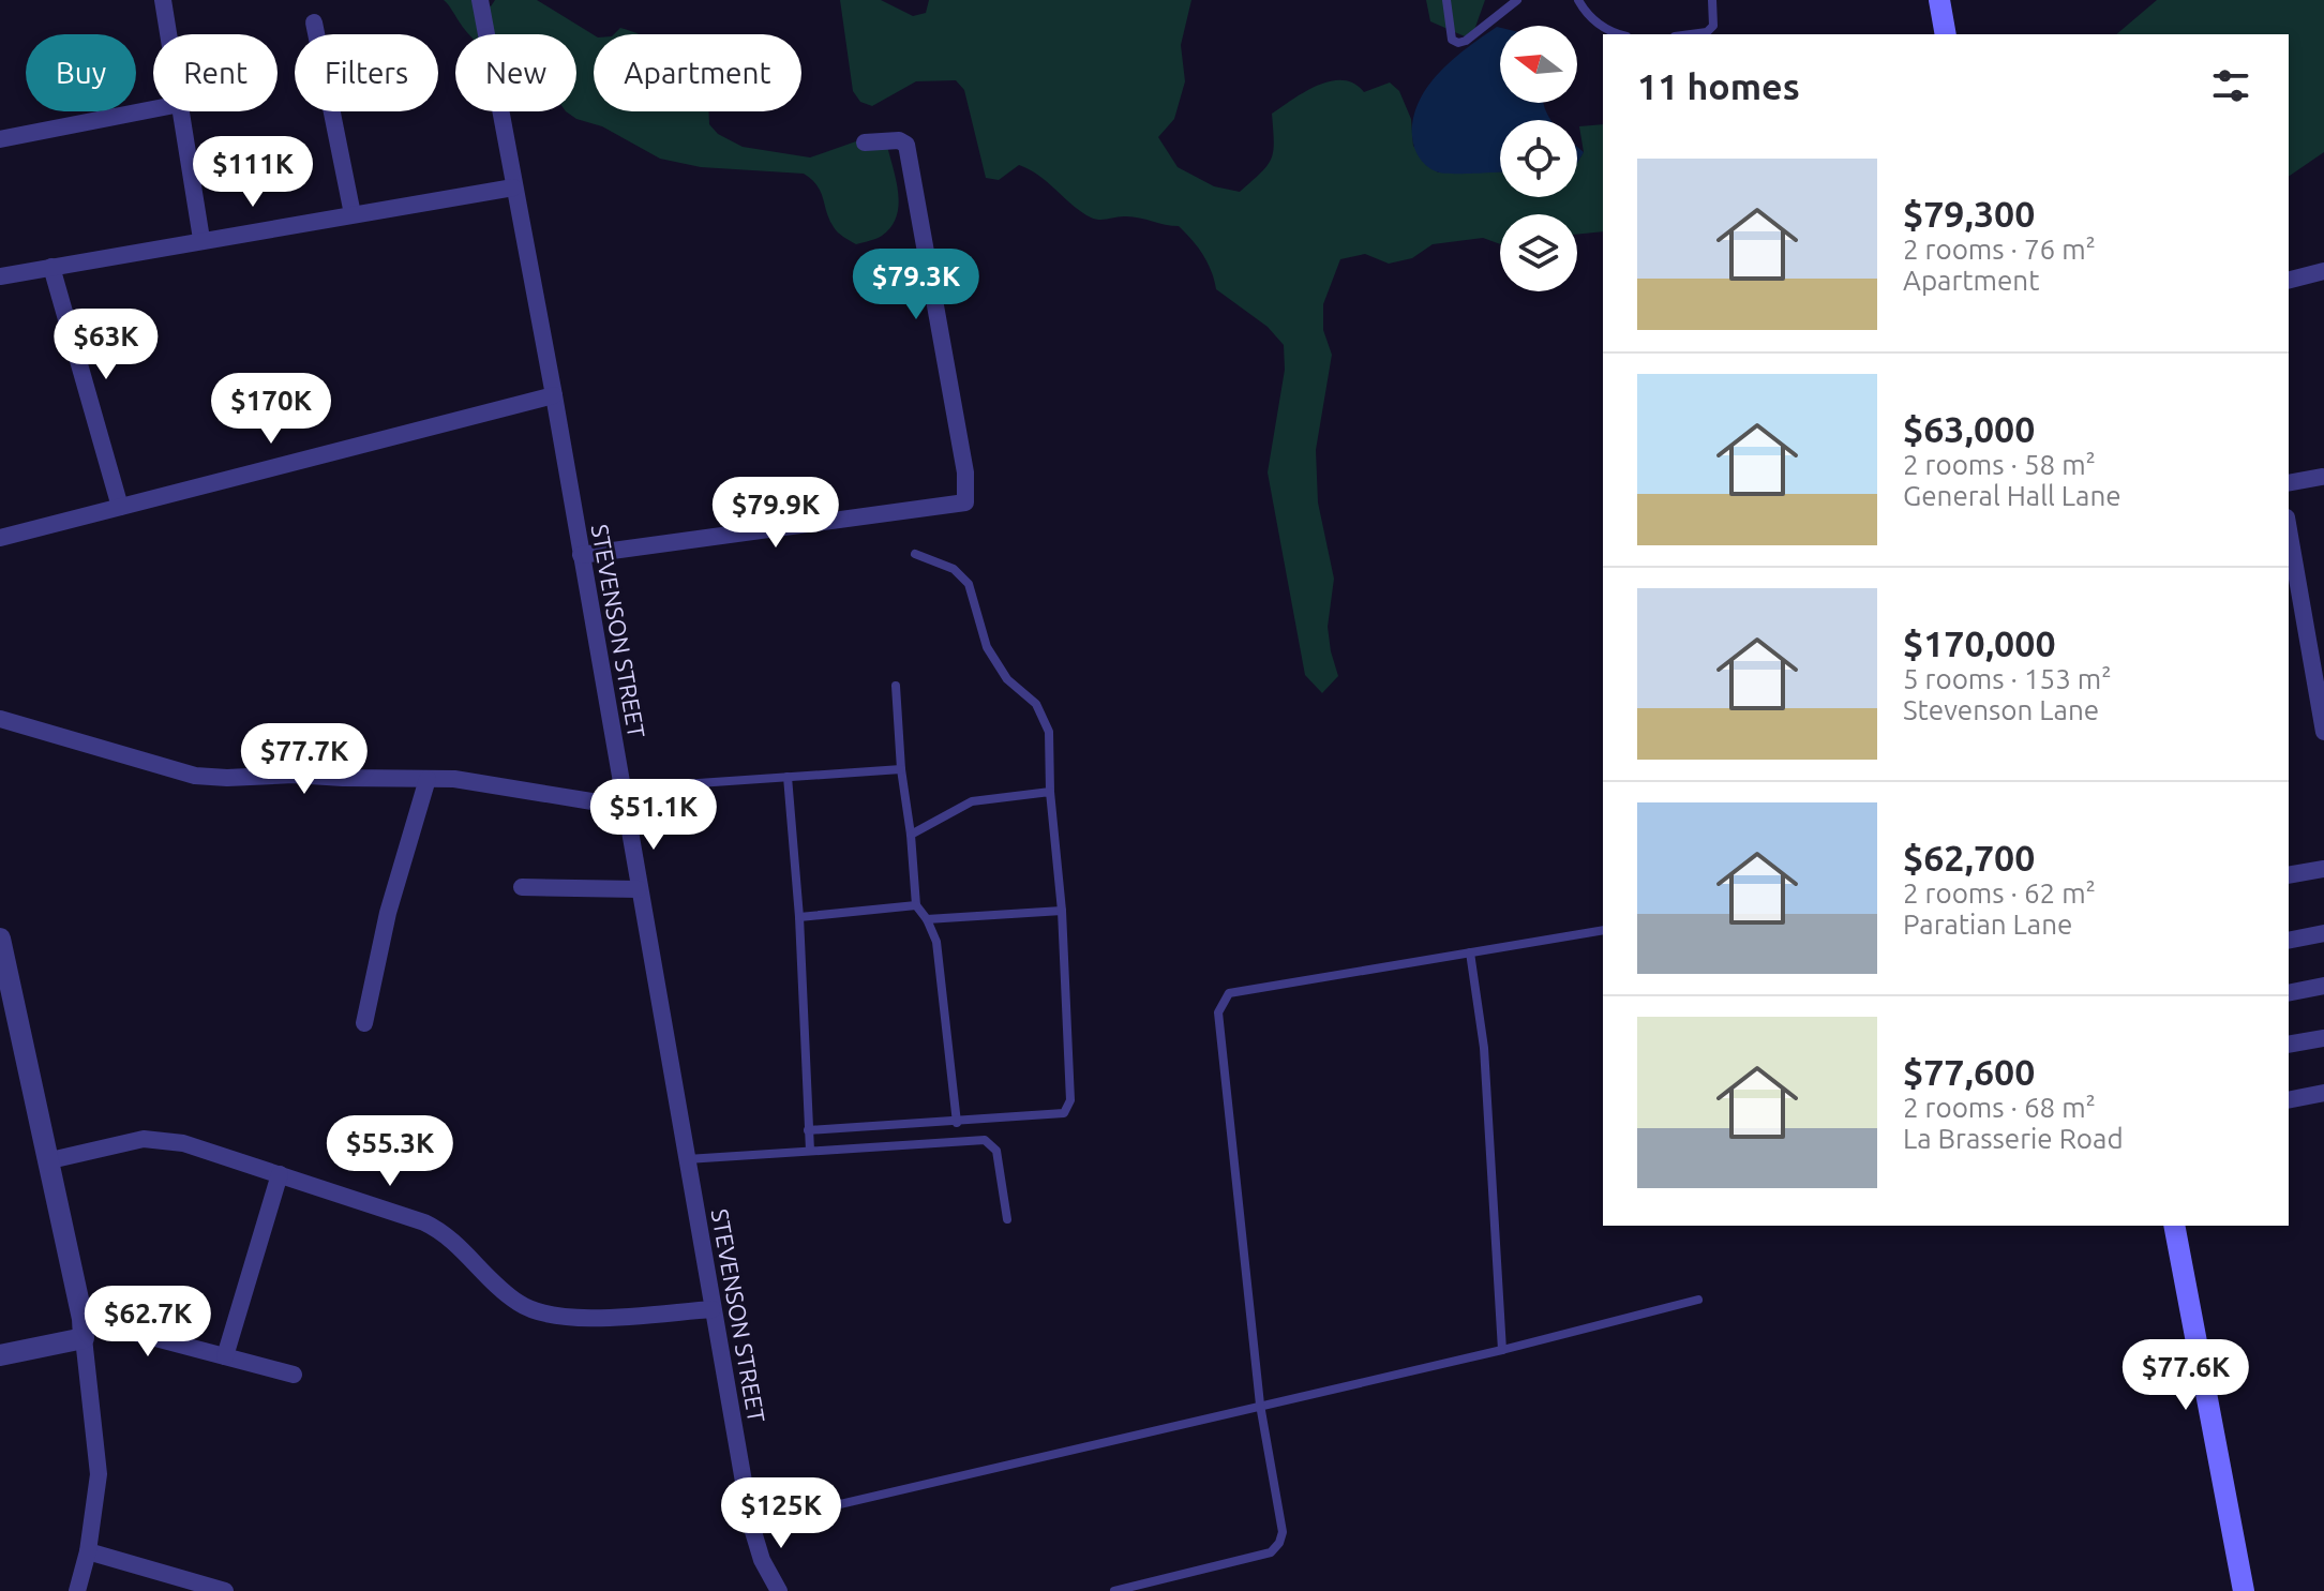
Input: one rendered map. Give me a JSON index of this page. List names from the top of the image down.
{
  "streets": {
    "street": ["STEVENSON STREET"]
  },
  "north": "left",
  "page": {
    "chip": [
      "Buy",
      "Rent",
      "Filters",
      "New",
      "Apartment"
    ],
    "heading": "11 homes",
    "price": [
      "$111K",
      "$79.3K",
      "$63K",
      "$170K",
      "$79.9K",
      "$77.7K",
      "$51.1K",
      "$55.3K",
      "$62.7K",
      "$77.6K",
      "$125K"
    ],
    "list": [
      {
        "name": "$79,300",
        "note": "2 rooms · 76 m² · Apartment"
      },
      {
        "name": "$63,000",
        "note": "2 rooms · 58 m² · General Hall Lane"
      },
      {
        "name": "$170,000",
        "note": "5 rooms · 153 m² · Stevenson Lane"
      },
      {
        "name": "$62,700",
        "note": "2 rooms · 62 m² · Paratian Lane"
      },
      {
        "name": "$77,600",
        "note": "2 rooms · 68 m² · La Brasserie Road"
      }
    ]
  }
}
